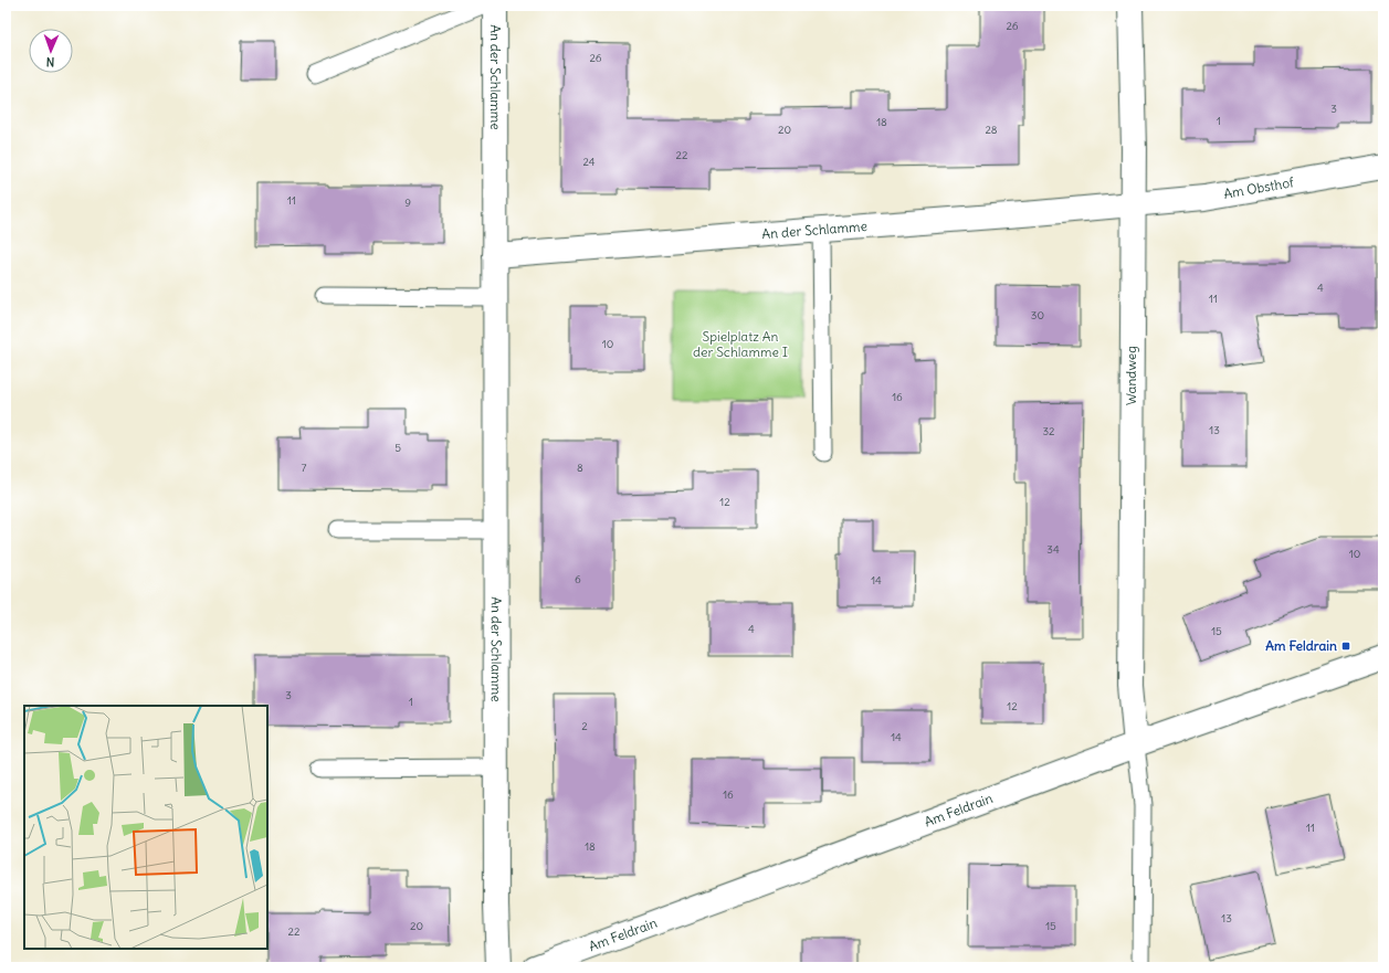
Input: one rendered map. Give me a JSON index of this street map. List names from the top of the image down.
{
  "streets": {
    "street": [
      "An der Schlamme",
      "Am Obsthof",
      "Wandweg",
      "Am Feldrain"
    ]
  },
  "crossings": [
    ["An der Schlamme", "Am Obsthof"],
    ["An der Schlamme", "Wandweg"],
    ["Am Obsthof", "Wandweg"],
    ["Wandweg", "Am Feldrain"]
  ],
  "parks": ["Spielplatz An der Schlamme I"],
  "places": {
    "transit": ["Am Feldrain"]
  },
  "house_numbers": [
    "26",
    "26",
    "3",
    "1",
    "18",
    "20",
    "28",
    "22",
    "24",
    "11",
    "9",
    "4",
    "11",
    "30",
    "10",
    "16",
    "13",
    "32",
    "5",
    "7",
    "8",
    "12",
    "34",
    "10",
    "6",
    "14",
    "4",
    "15",
    "3",
    "1",
    "12",
    "2",
    "14",
    "16",
    "11",
    "18",
    "13",
    "20",
    "15",
    "22"
  ],
  "north": "bottom"
}
